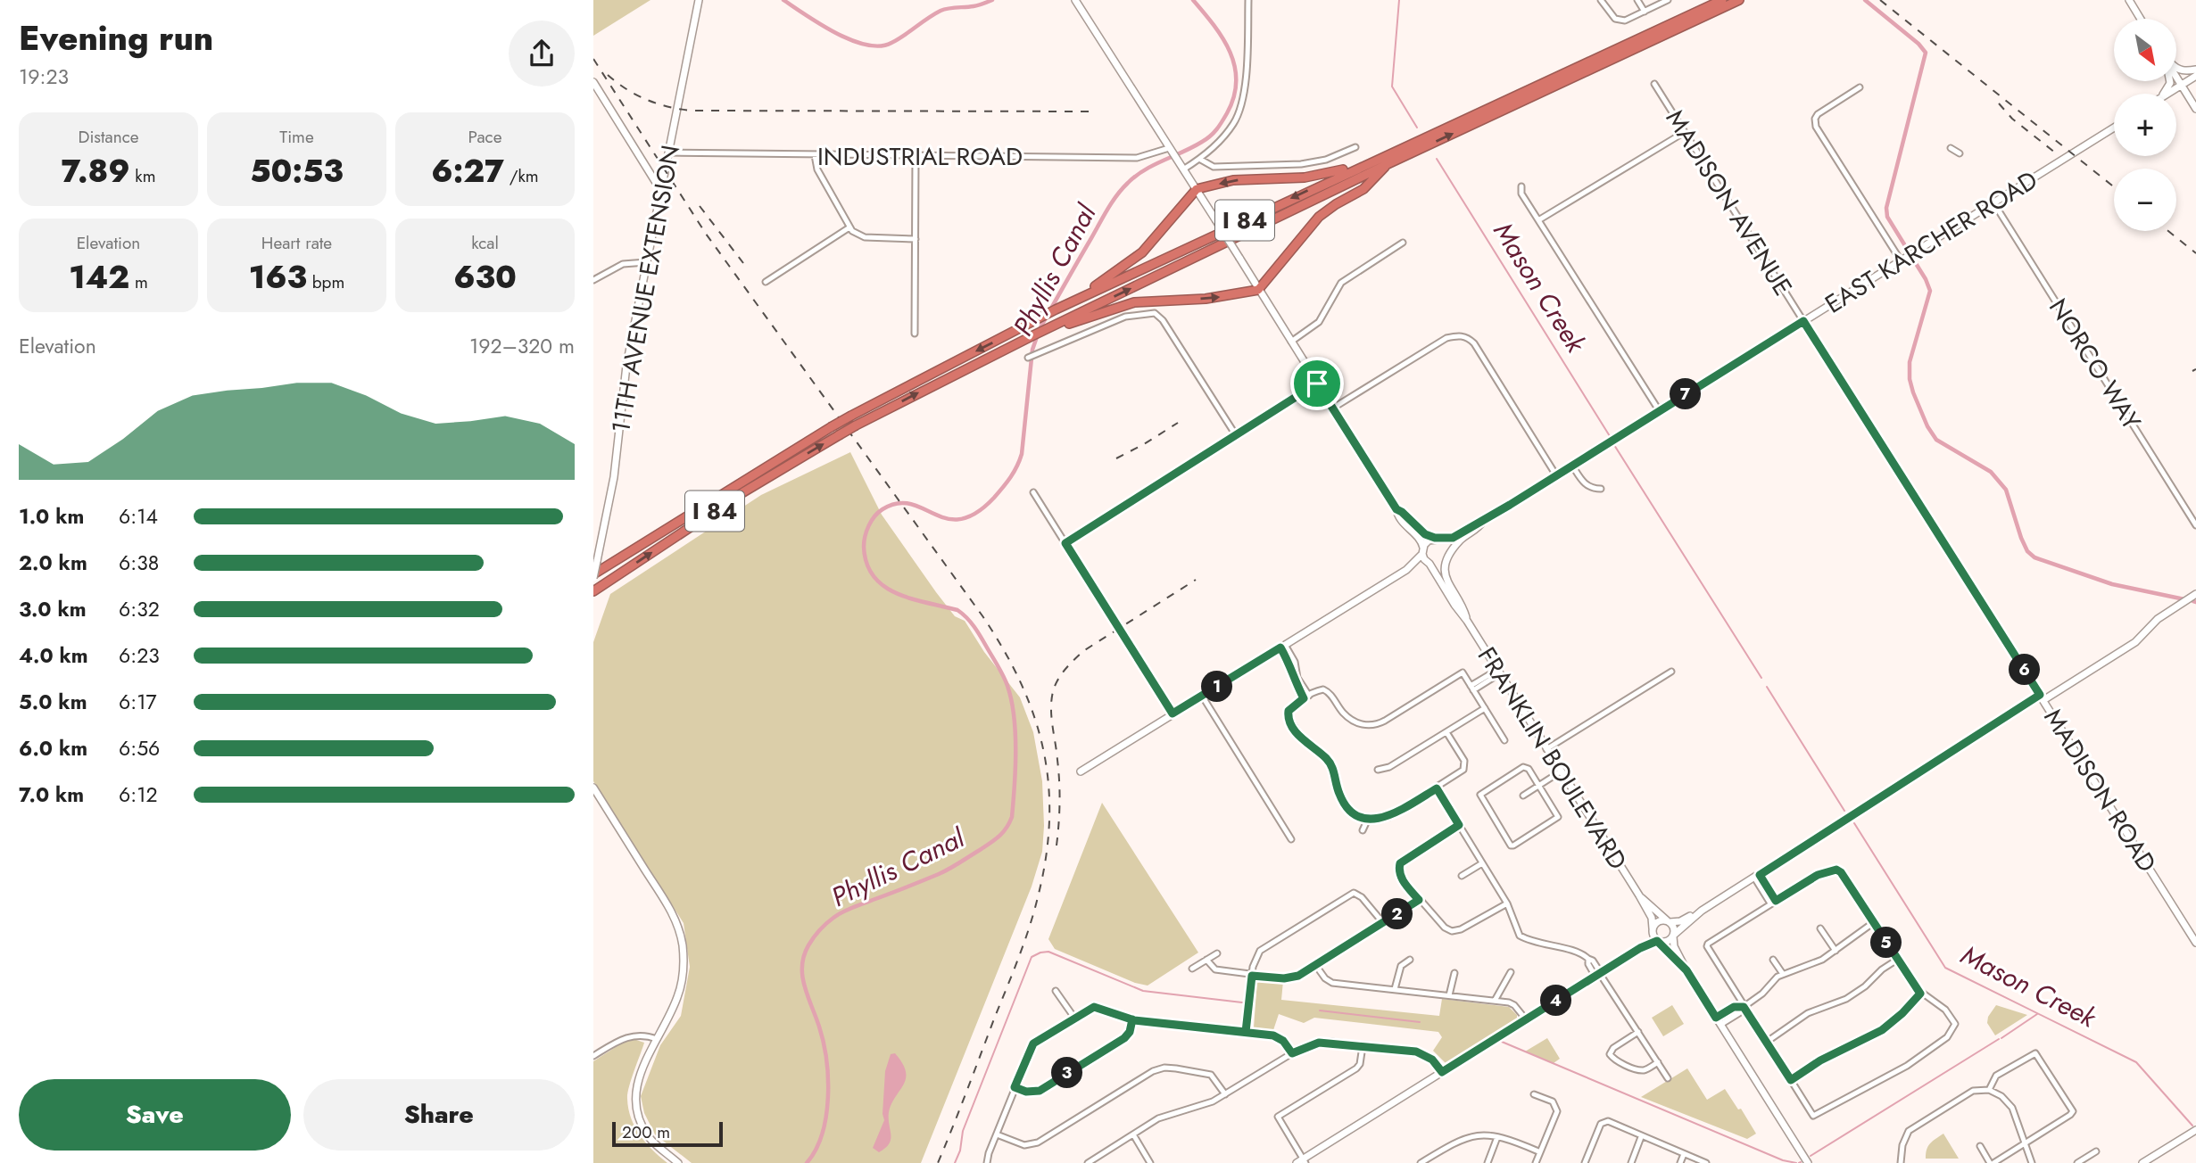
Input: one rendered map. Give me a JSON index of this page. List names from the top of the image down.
{
  "streets": {
    "highway": ["I 84"],
    "street": [
      "INDUSTRIAL ROAD",
      "MADISON AVENUE",
      "EAST KARCHER ROAD",
      "11TH AVENUE EXTENSION",
      "NORCO WAY",
      "FRANKLIN BOULEVARD",
      "MADISON ROAD"
    ]
  },
  "crossings": [
    ["INDUSTRIAL ROAD", "11TH AVENUE EXTENSION"],
    ["MADISON AVENUE", "EAST KARCHER ROAD"],
    ["MADISON AVENUE", "MADISON ROAD"],
    ["I 84", "11TH AVENUE EXTENSION"],
    ["EAST KARCHER ROAD", "NORCO WAY"],
    ["EAST KARCHER ROAD", "MADISON ROAD"]
  ],
  "water": ["Phyllis Canal", "Mason Creek"],
  "scale_bar": "200 m",
  "north": "bottom right",
  "page": {
    "heading": ["Evening run", "19:23"],
    "map_buttons": ["+", "−"],
    "stats": [
      ["Distance", "7.89 km"],
      ["Time", "50:53"],
      ["Pace", "6:27 /km"],
      ["Elevation", "142 m"],
      ["Heart rate", "163 bpm"],
      ["kcal", "630"]
    ],
    "chart": ["Elevation", "192–320 m"],
    "pins": [
      "7",
      "6",
      "1",
      "2",
      "5",
      "4",
      "3"
    ],
    "list": [
      {
        "name": "1.0 km",
        "note": "6:14"
      },
      {
        "name": "2.0 km",
        "note": "6:38"
      },
      {
        "name": "3.0 km",
        "note": "6:32"
      },
      {
        "name": "4.0 km",
        "note": "6:23"
      },
      {
        "name": "5.0 km",
        "note": "6:17"
      },
      {
        "name": "6.0 km",
        "note": "6:56"
      },
      {
        "name": "7.0 km",
        "note": "6:12"
      }
    ],
    "buttons": ["Save", "Share"],
    "scale": "200 m"
  }
}
